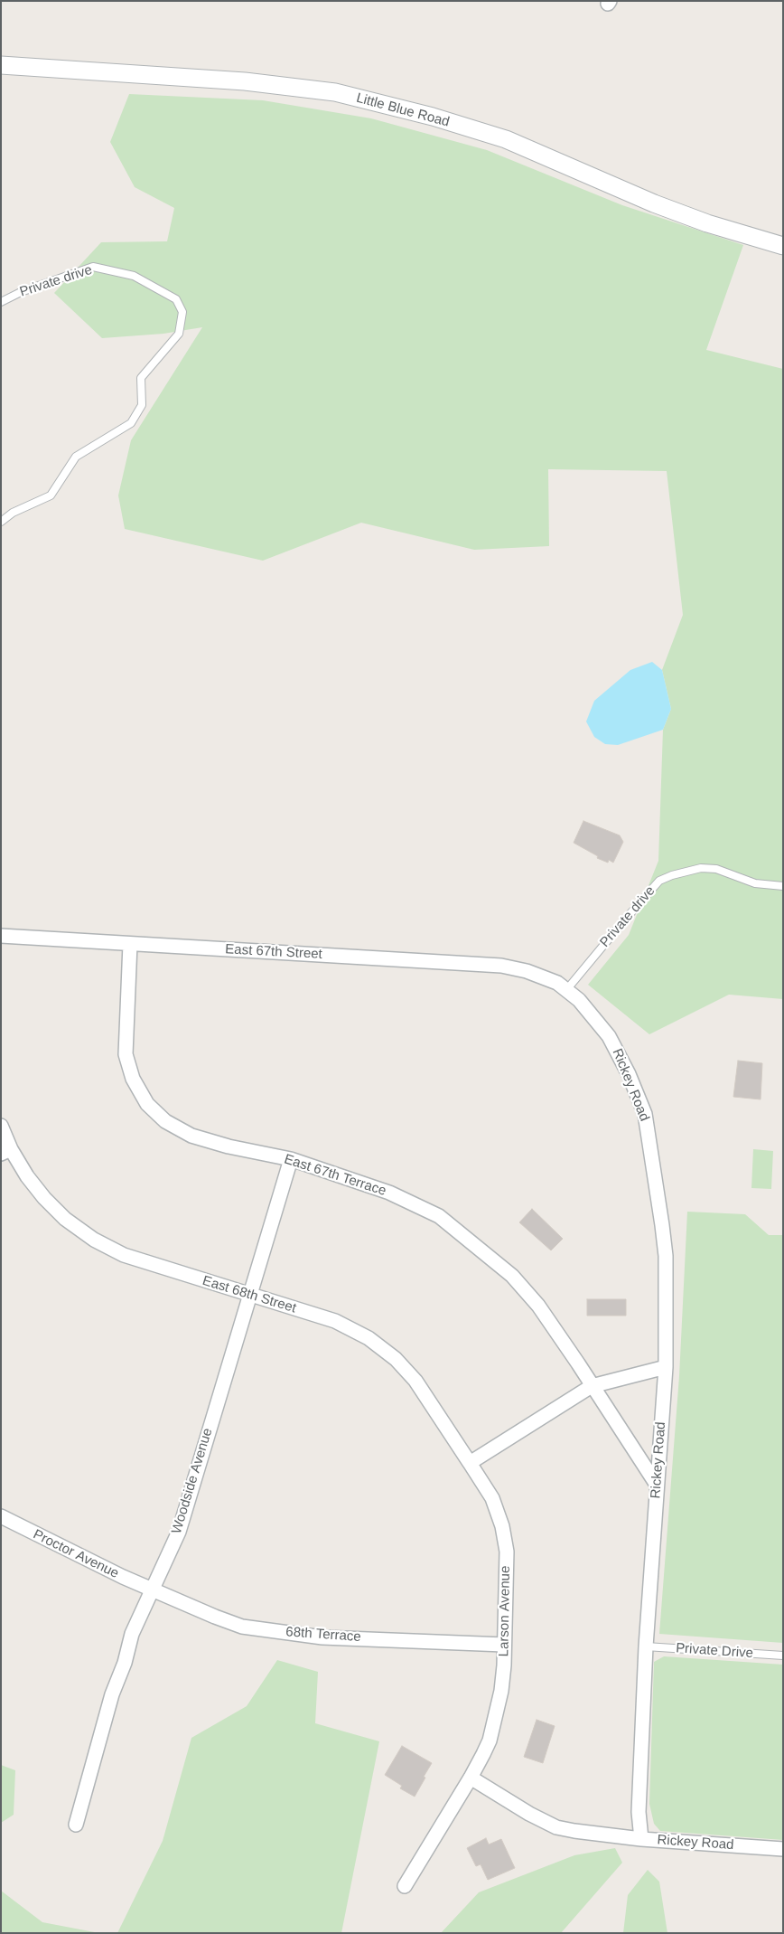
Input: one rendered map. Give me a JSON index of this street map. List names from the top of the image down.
{
  "streets": {
    "street": [
      "Little Blue Road",
      "East 67th Street",
      "Rickey Road",
      "East 67th Terrace",
      "East 68th Street",
      "Woodside Avenue",
      "Proctor Avenue",
      "Larson Avenue",
      "68th Terrace"
    ],
    "lane": ["Private drive", "Private Drive"]
  },
  "crossings": [
    ["Private drive", "Rickey Road"],
    ["East 67th Street", "Rickey Road"],
    ["East 67th Street", "East 67th Terrace"],
    ["Rickey Road", "East 67th Terrace"],
    ["Rickey Road", "Private Drive"],
    ["East 67th Terrace", "Woodside Avenue"],
    ["East 68th Street", "Woodside Avenue"],
    ["East 68th Street", "Larson Avenue"],
    ["Woodside Avenue", "Proctor Avenue"],
    ["Woodside Avenue", "68th Terrace"],
    ["Proctor Avenue", "68th Terrace"],
    ["Larson Avenue", "68th Terrace"]
  ]
}
